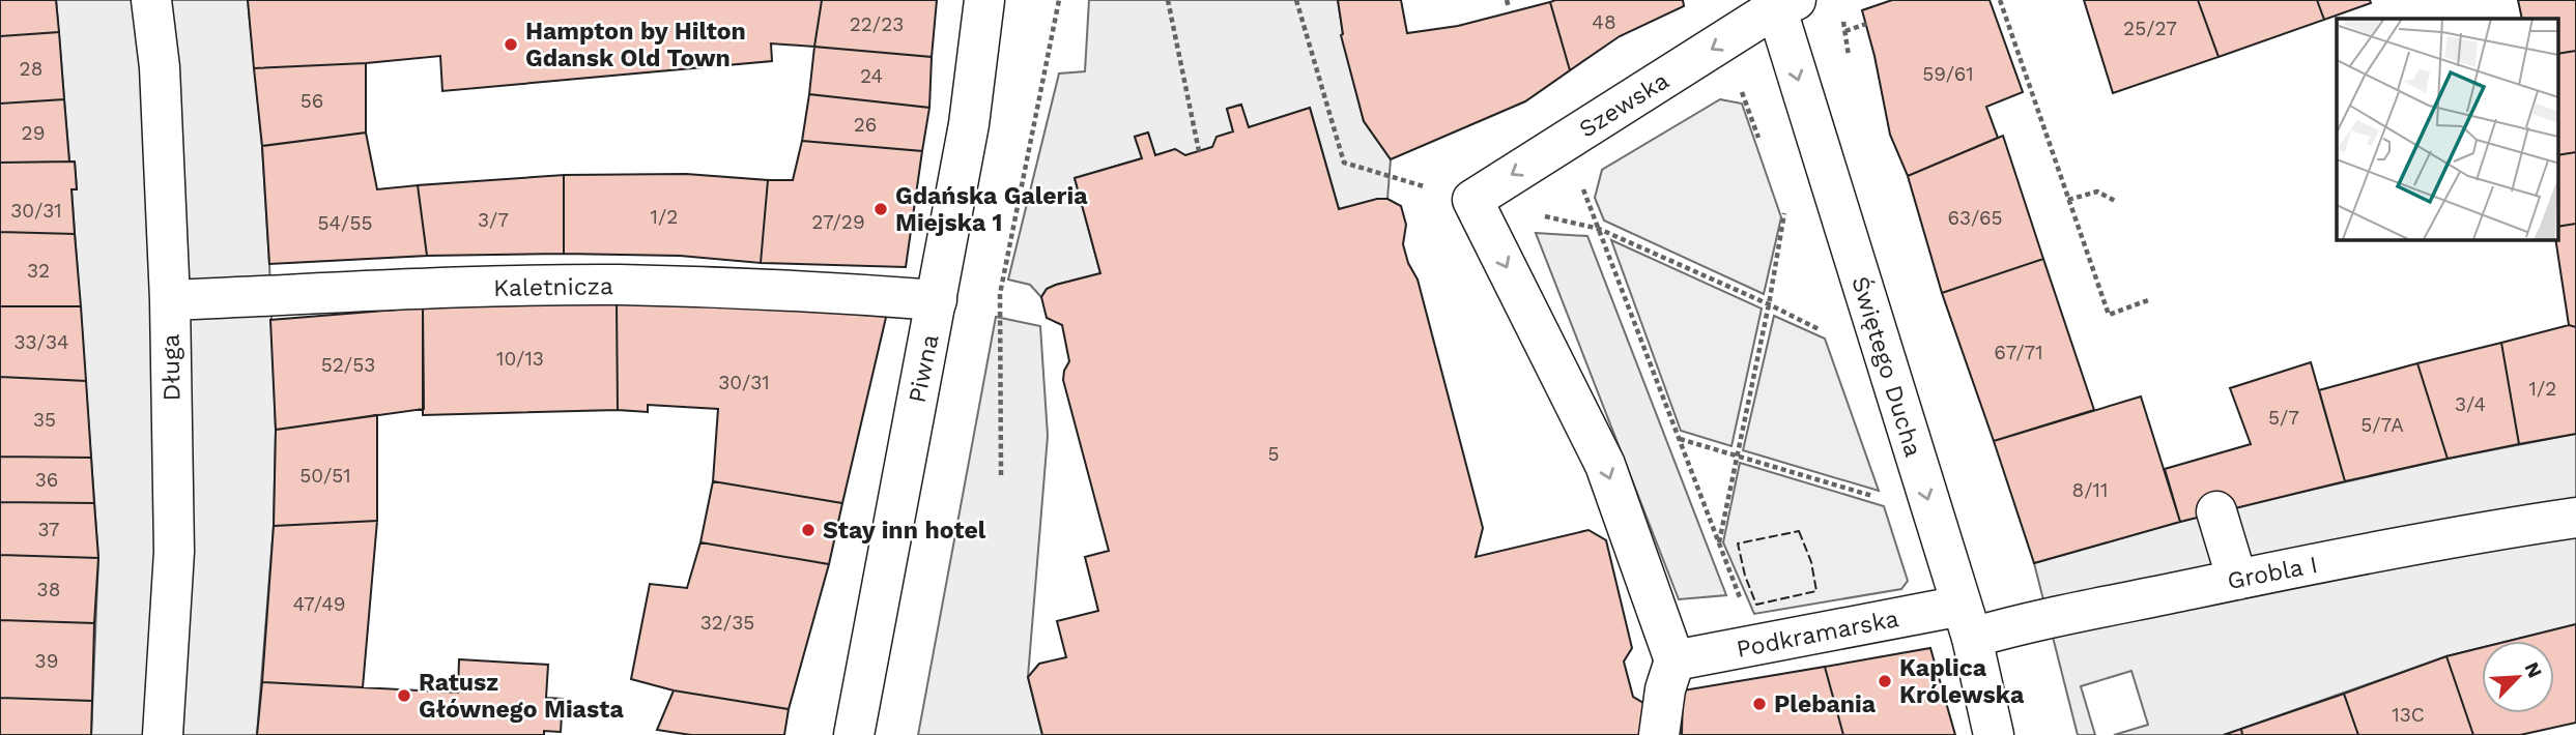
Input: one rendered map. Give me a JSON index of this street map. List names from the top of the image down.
{
  "streets": {
    "street": [
      "Szewska",
      "Kaletnicza",
      "Świętego Ducha",
      "Długa",
      "Piwna",
      "Grobla I",
      "Podkramarska"
    ]
  },
  "crossings": [
    ["Szewska", "Świętego Ducha"],
    ["Kaletnicza", "Długa"],
    ["Kaletnicza", "Piwna"],
    ["Świętego Ducha", "Grobla I"],
    ["Świętego Ducha", "Podkramarska"],
    ["Grobla I", "Podkramarska"]
  ],
  "one_way": ["Szewska"],
  "places": [
    "Hampton by Hilton Gdansk Old Town",
    "Gdańska Galeria Miejska 1",
    "Stay inn hotel",
    "Kaplica Królewska",
    "Ratusz Głównego Miasta",
    "Plebania"
  ],
  "house_numbers": [
    "48",
    "22/23",
    "25/27",
    "28",
    "59/61",
    "24",
    "56",
    "26",
    "29",
    "30/31",
    "1/2",
    "63/65",
    "3/7",
    "27/29",
    "54/55",
    "32",
    "33/34",
    "67/71",
    "10/13",
    "52/53",
    "30/31",
    "1/2",
    "3/4",
    "5/7",
    "35",
    "5/7A",
    "5",
    "50/51",
    "36",
    "8/11",
    "37",
    "38",
    "47/49",
    "32/35",
    "39",
    "13C"
  ],
  "north": "top right"
}
